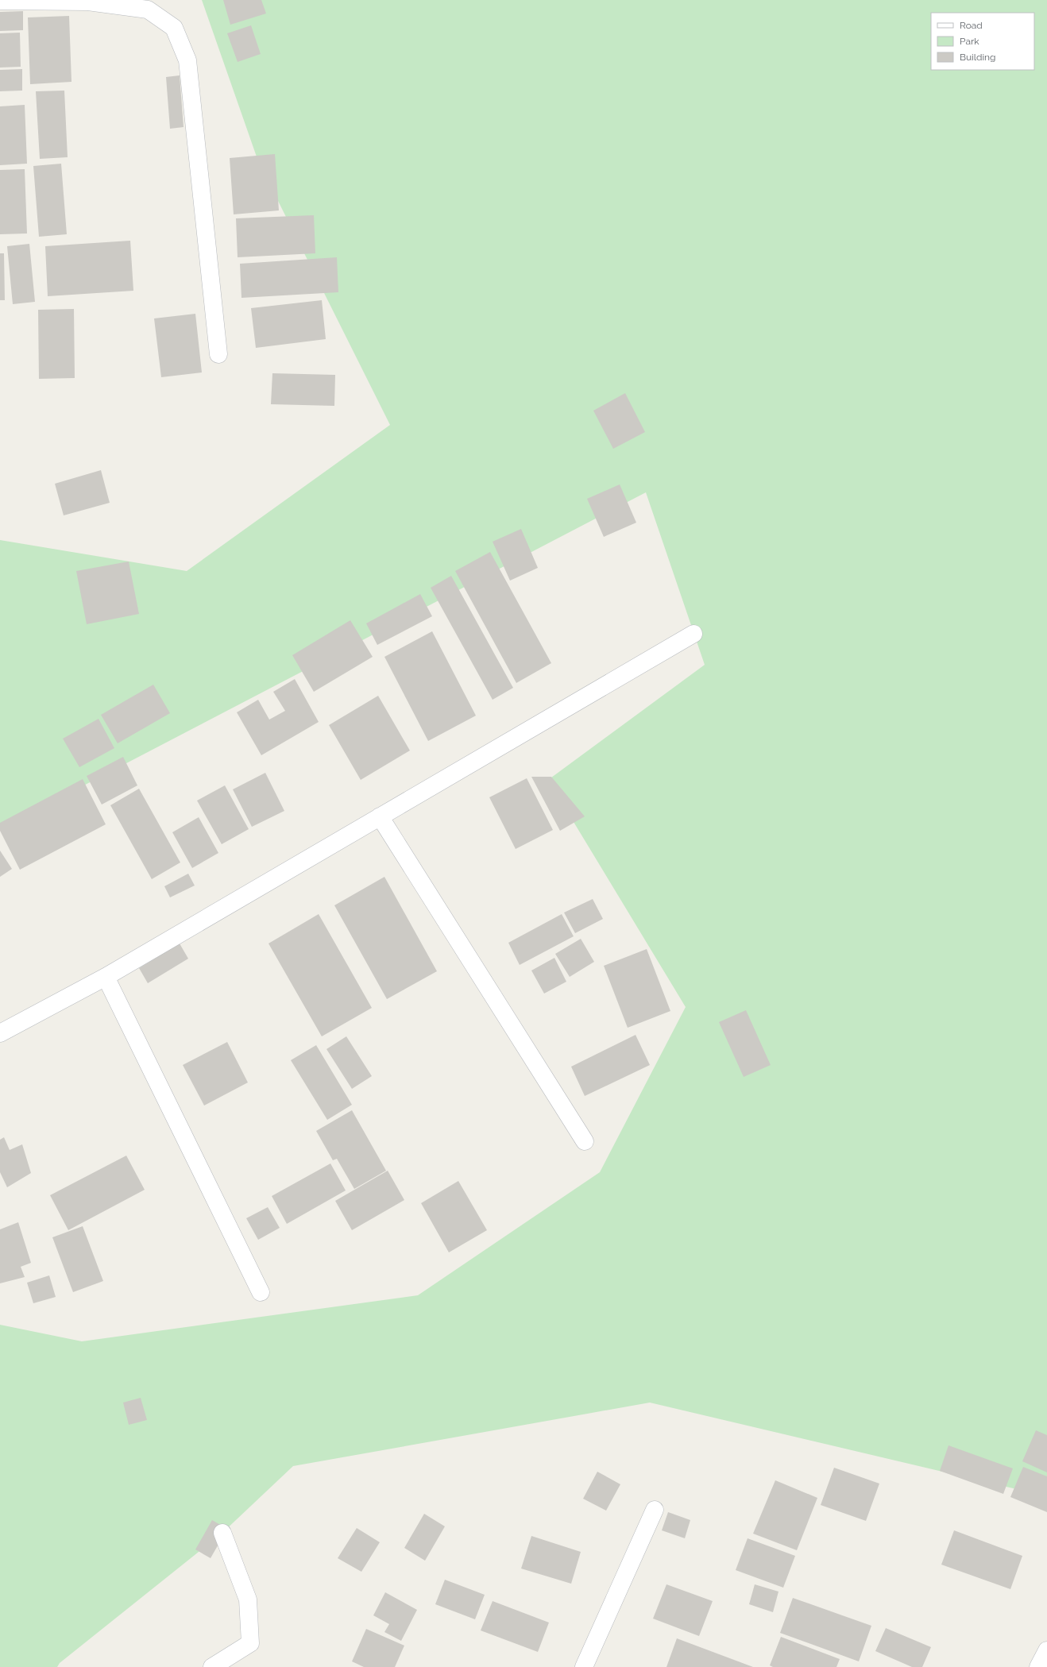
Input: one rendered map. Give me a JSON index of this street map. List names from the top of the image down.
{
  "legend": ["Road", "Park", "Building"]
}
